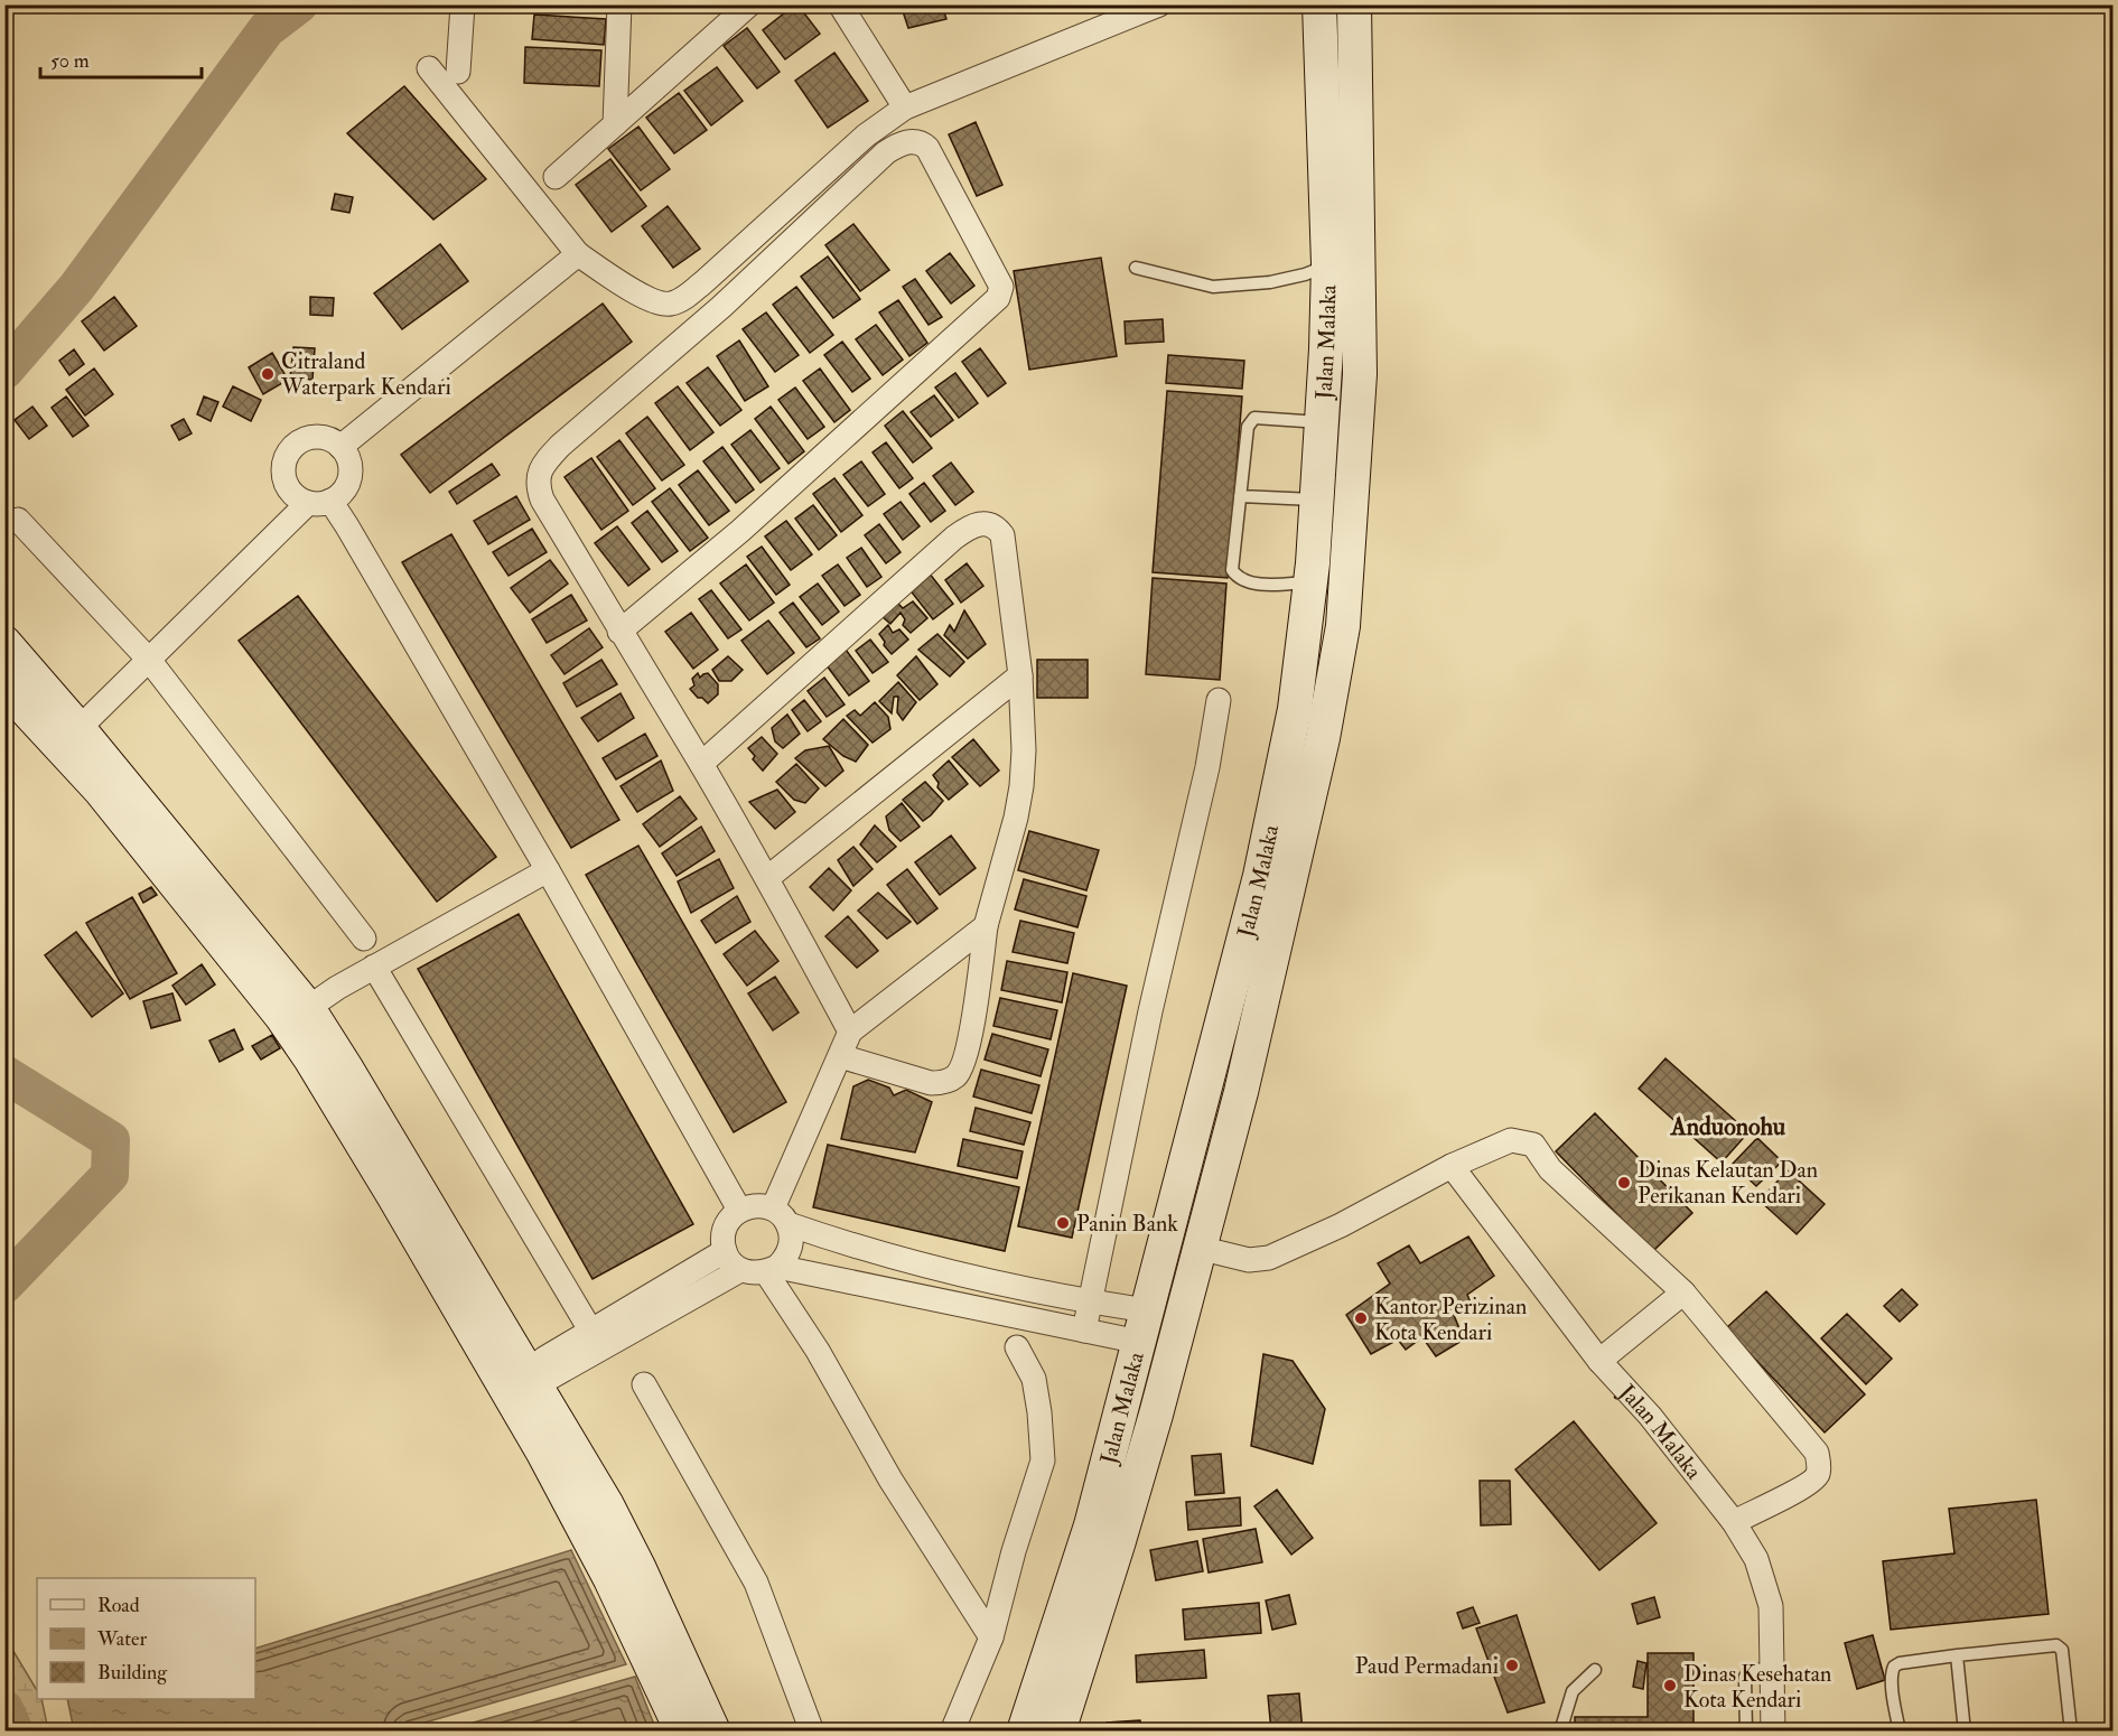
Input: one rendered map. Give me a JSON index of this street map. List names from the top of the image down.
{
  "streets": {
    "street": ["Jalan Malaka"]
  },
  "districts": ["Anduonohu"],
  "places": [
    "Citraland Waterpark Kendari",
    "Dinas Kelautan Dan Perikanan Kendari",
    "Panin Bank",
    "Kantor Perizinan Kota Kendari",
    "Paud Permadani",
    "Dinas Kesehatan Kota Kendari"
  ],
  "legend": ["Road", "Water", "Building"],
  "scale_bar": "50 m"
}
